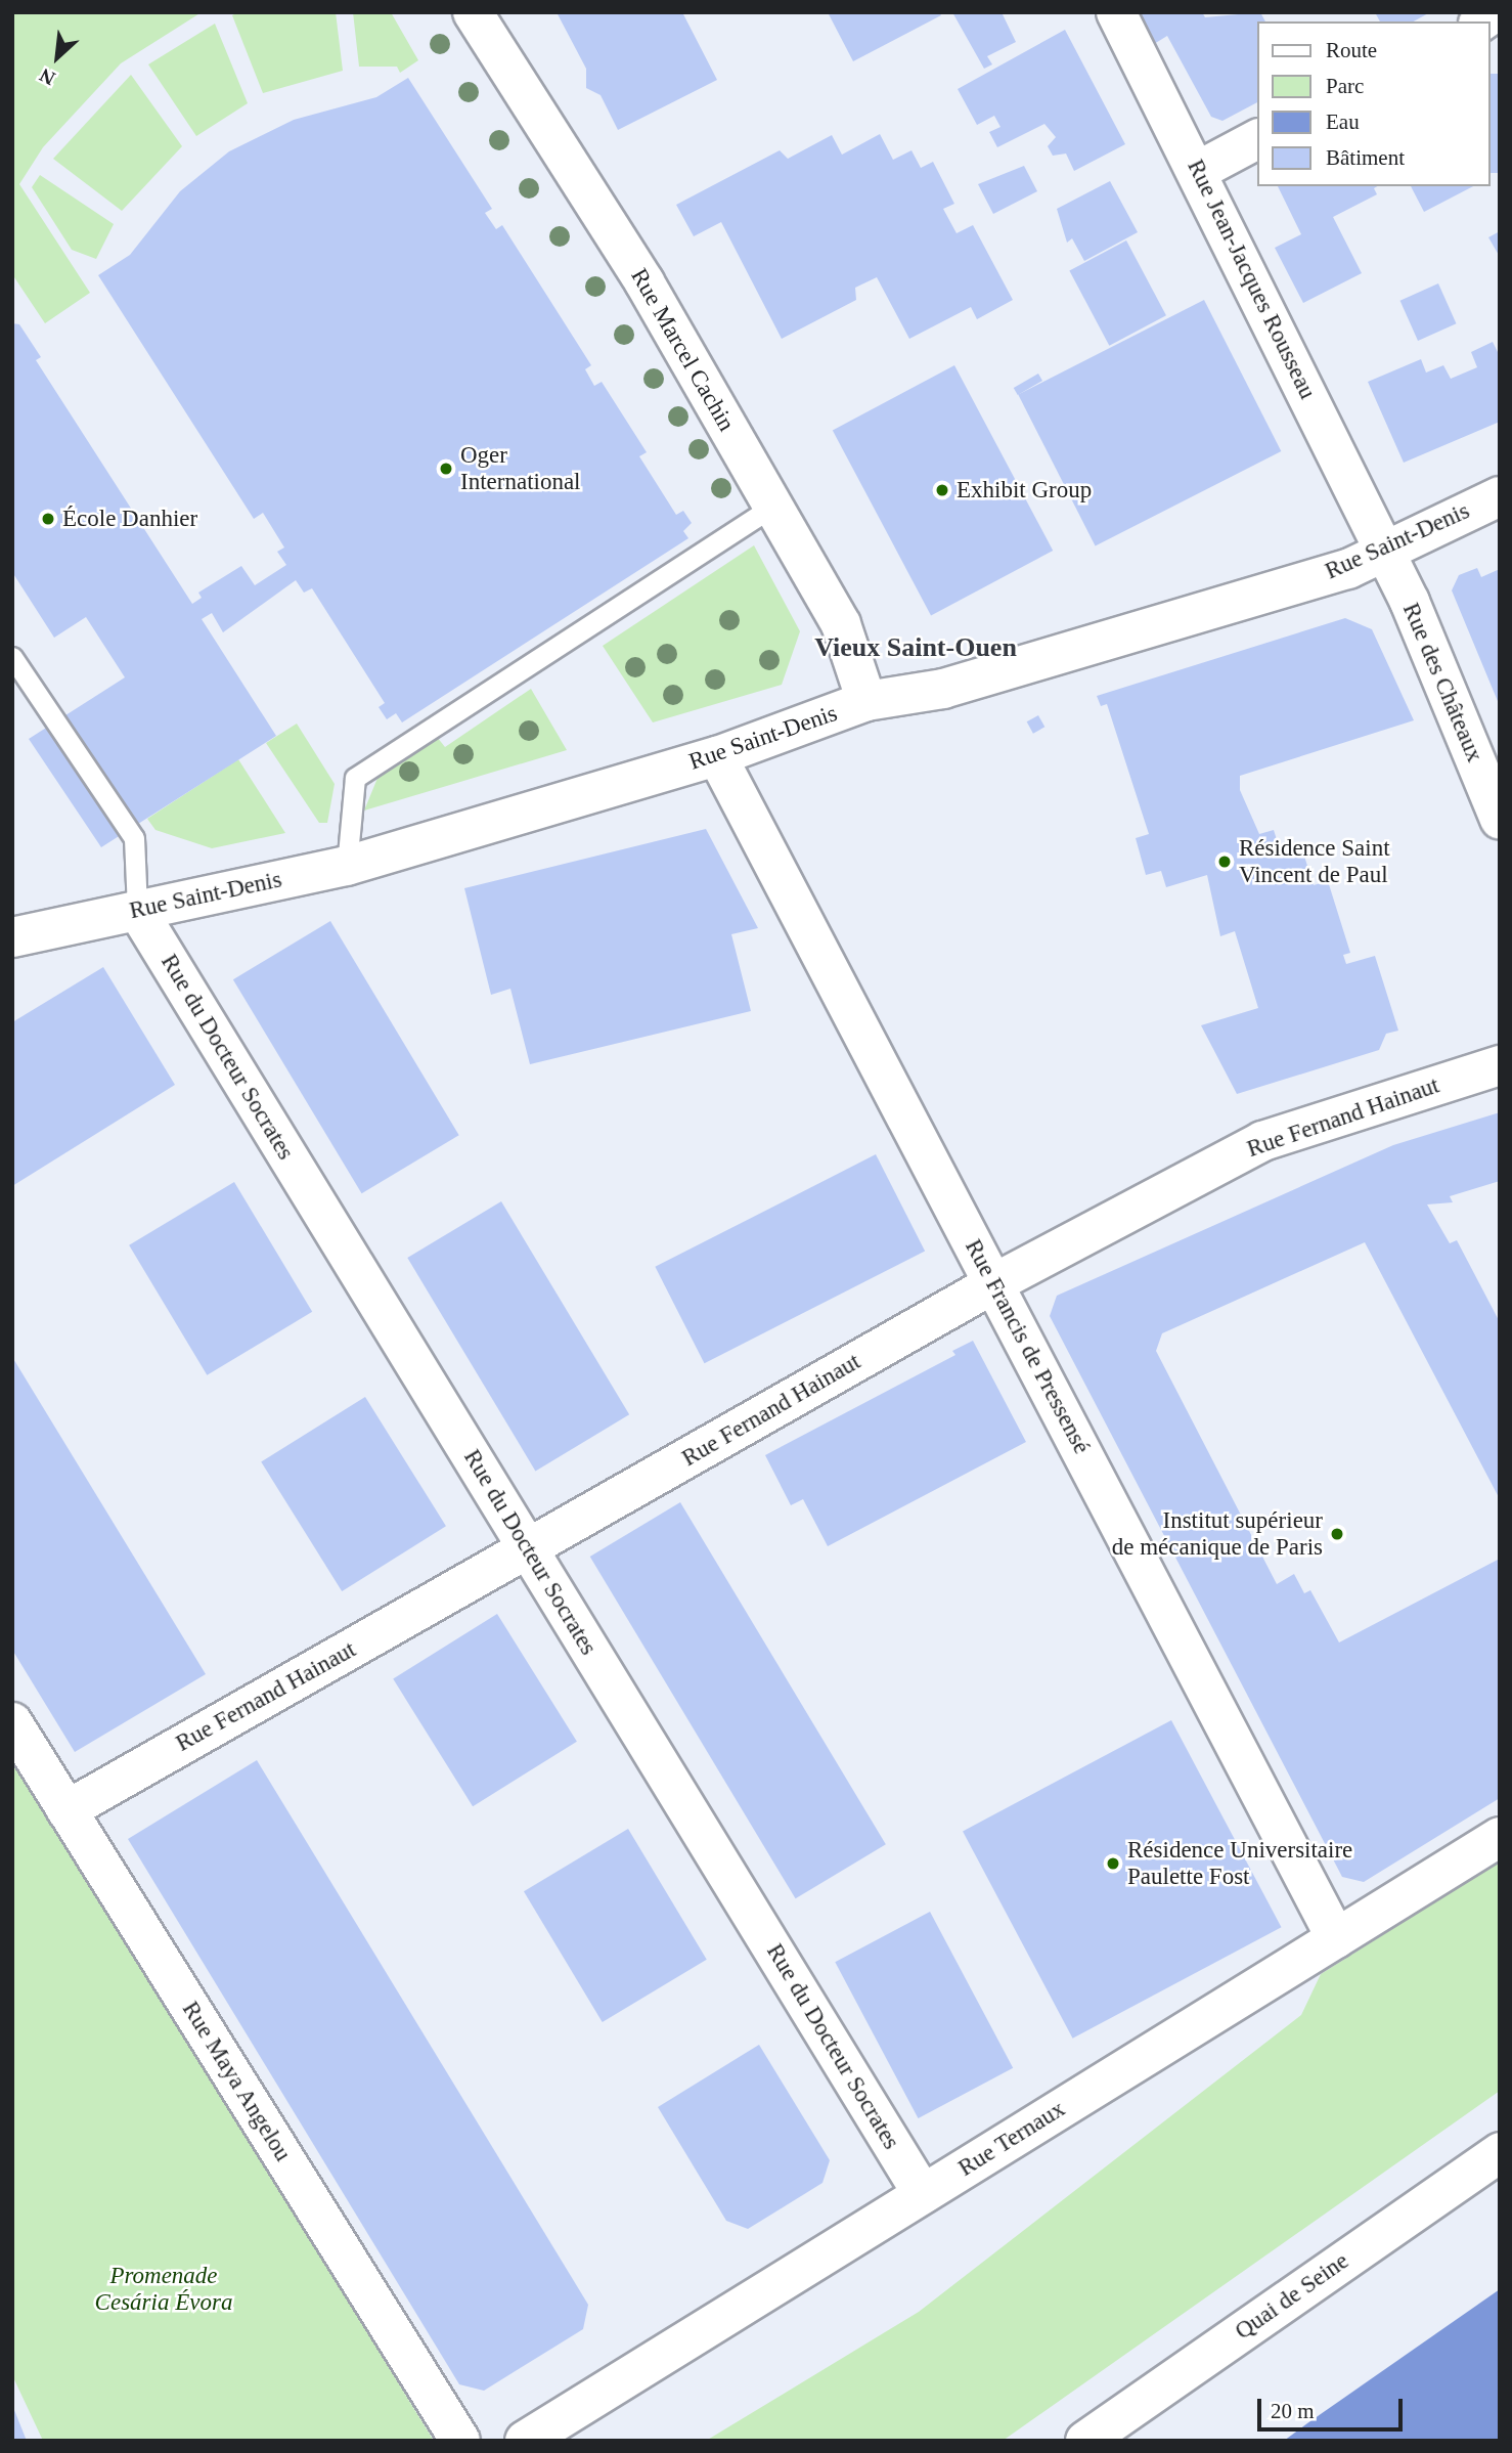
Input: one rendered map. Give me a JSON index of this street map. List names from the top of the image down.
{
  "streets": {
    "street": [
      "Rue Jean-Jacques Rousseau",
      "Rue Marcel Cachin",
      "Rue Saint-Denis",
      "Rue des Châteaux",
      "Rue du Docteur Socrates",
      "Rue Fernand Hainaut",
      "Rue Francis de Pressensé",
      "Rue Maya Angelou",
      "Rue Ternaux",
      "Quai de Seine"
    ]
  },
  "crossings": [
    ["Rue Jean-Jacques Rousseau", "Rue Saint-Denis"],
    ["Rue Jean-Jacques Rousseau", "Rue des Châteaux"],
    ["Rue Marcel Cachin", "Rue Saint-Denis"],
    ["Rue Saint-Denis", "Rue des Châteaux"],
    ["Rue Saint-Denis", "Rue du Docteur Socrates"],
    ["Rue Saint-Denis", "Rue Francis de Pressensé"],
    ["Rue du Docteur Socrates", "Rue Fernand Hainaut"],
    ["Rue du Docteur Socrates", "Rue Ternaux"],
    ["Rue Fernand Hainaut", "Rue Francis de Pressensé"],
    ["Rue Fernand Hainaut", "Rue Maya Angelou"],
    ["Rue Francis de Pressensé", "Rue Ternaux"]
  ],
  "districts": ["Vieux Saint-Ouen"],
  "parks": ["Promenade Cesária Évora"],
  "places": [
    "Oger International",
    "Exhibit Group",
    "École Danhier",
    "Résidence Saint Vincent de Paul",
    "Institut supérieur de mécanique de Paris",
    "Résidence Universitaire Paulette Fost"
  ],
  "legend": [
    "Route",
    "Parc",
    "Eau",
    "Bâtiment"
  ],
  "scale_bar": "20 m",
  "north": "bottom left"
}
